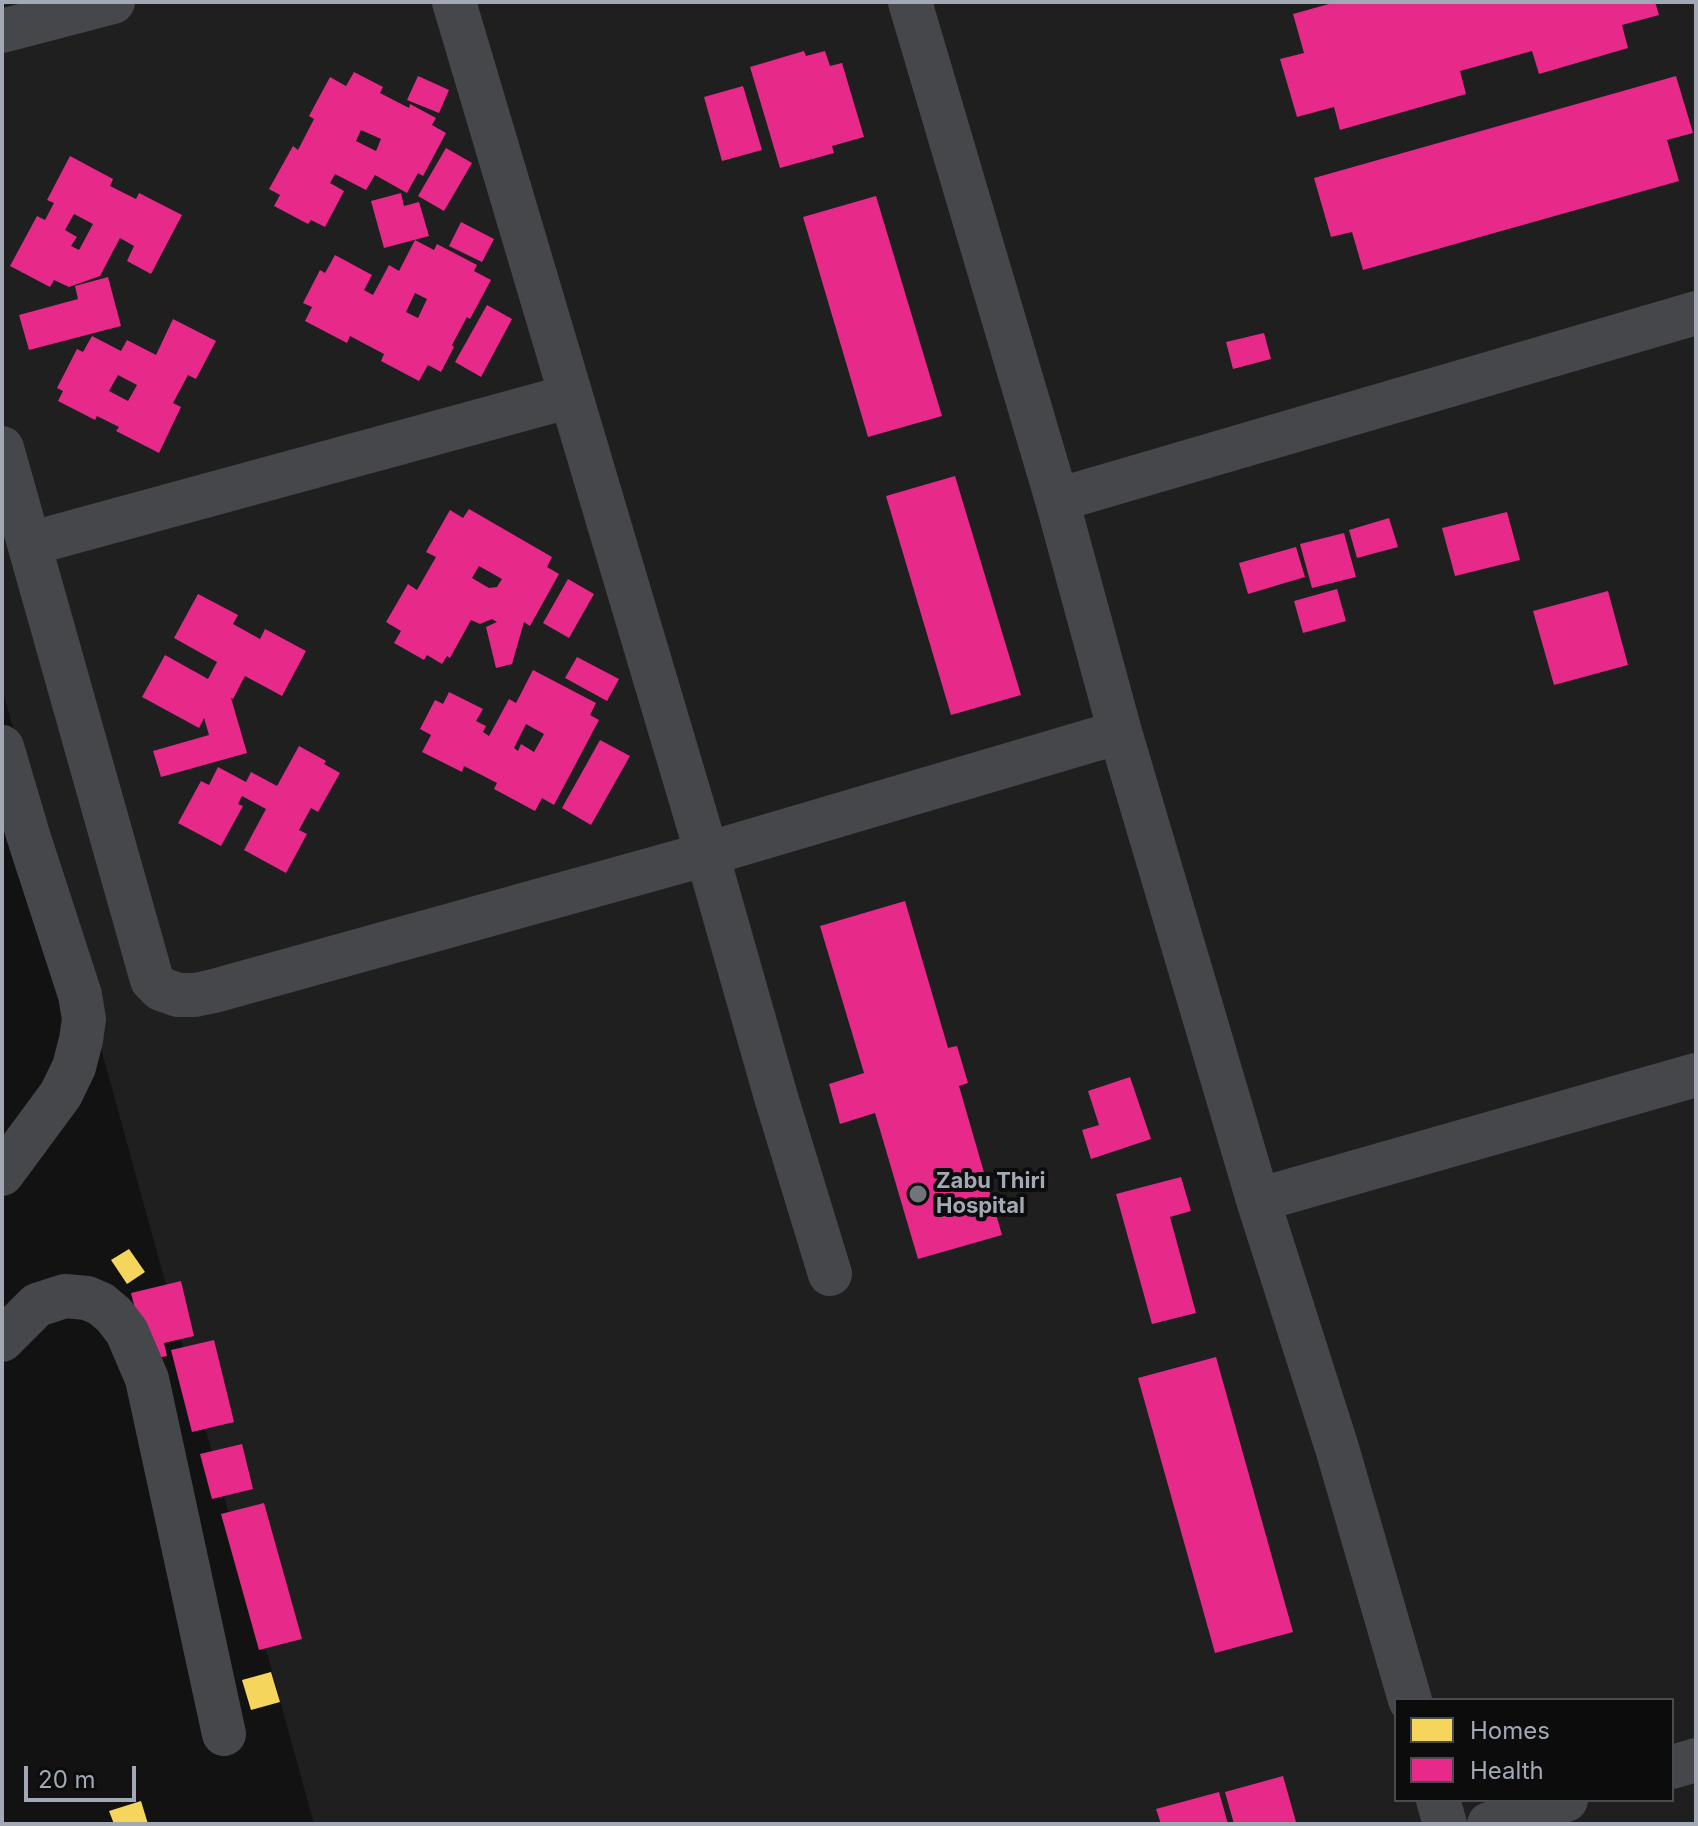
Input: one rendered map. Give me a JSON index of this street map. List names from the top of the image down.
{
  "places": ["Zabu Thiri Hospital"],
  "legend": ["Homes", "Health"],
  "scale_bar": "20 m"
}
